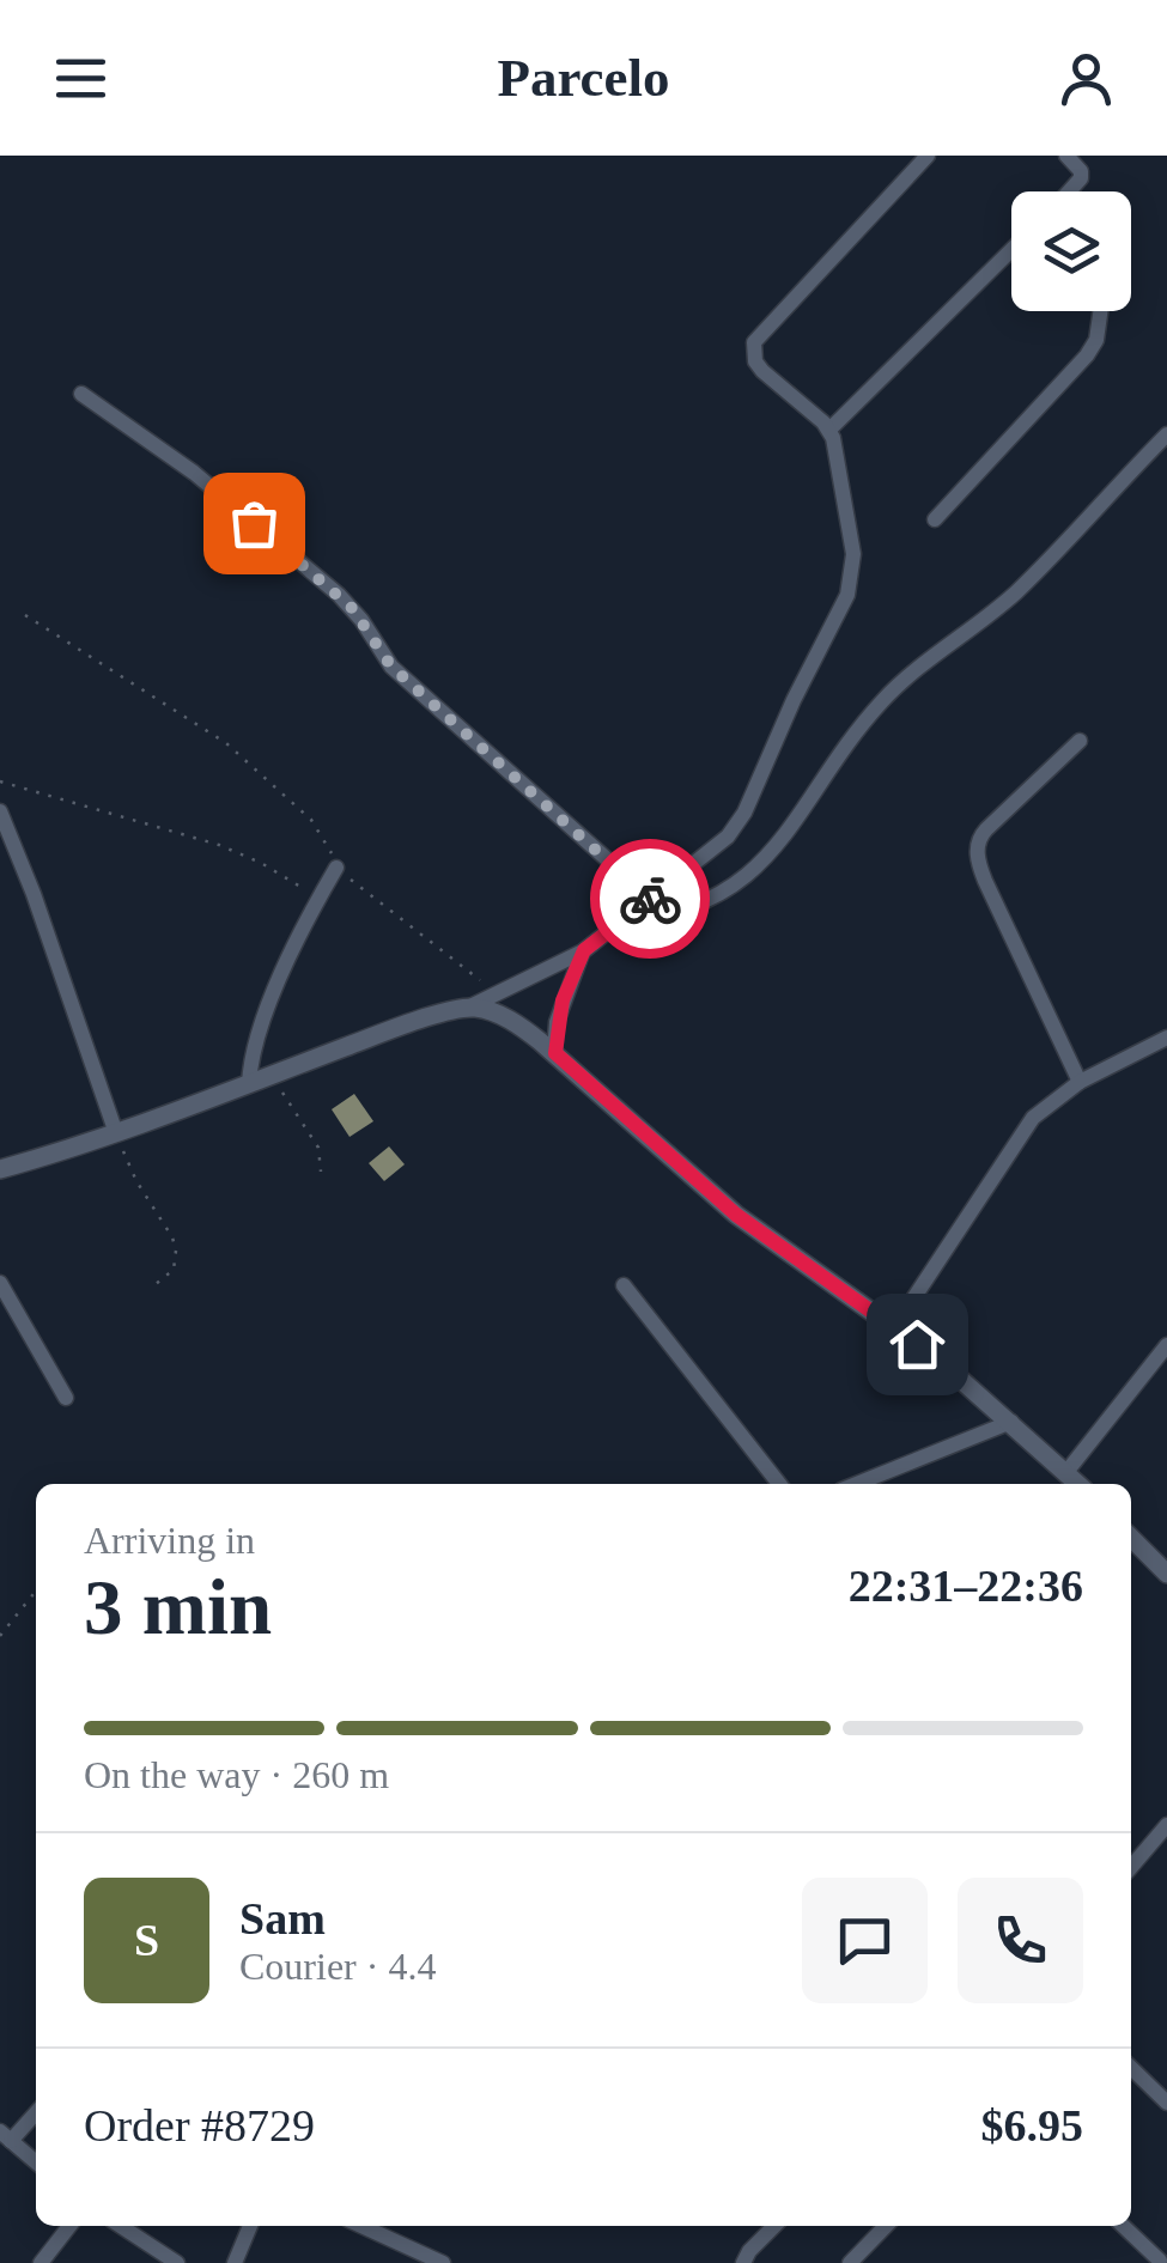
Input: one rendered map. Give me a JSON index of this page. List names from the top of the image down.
{
  "page": {
    "header": "Parcelo",
    "heading": ["3 min", "Arriving in", "22:31–22:36"],
    "panel": [
      "Sam",
      "Courier · 4.4",
      "Order #8729",
      "$6.95"
    ],
    "bar": "On the way · 260 m",
    "round": "S"
  }
}
